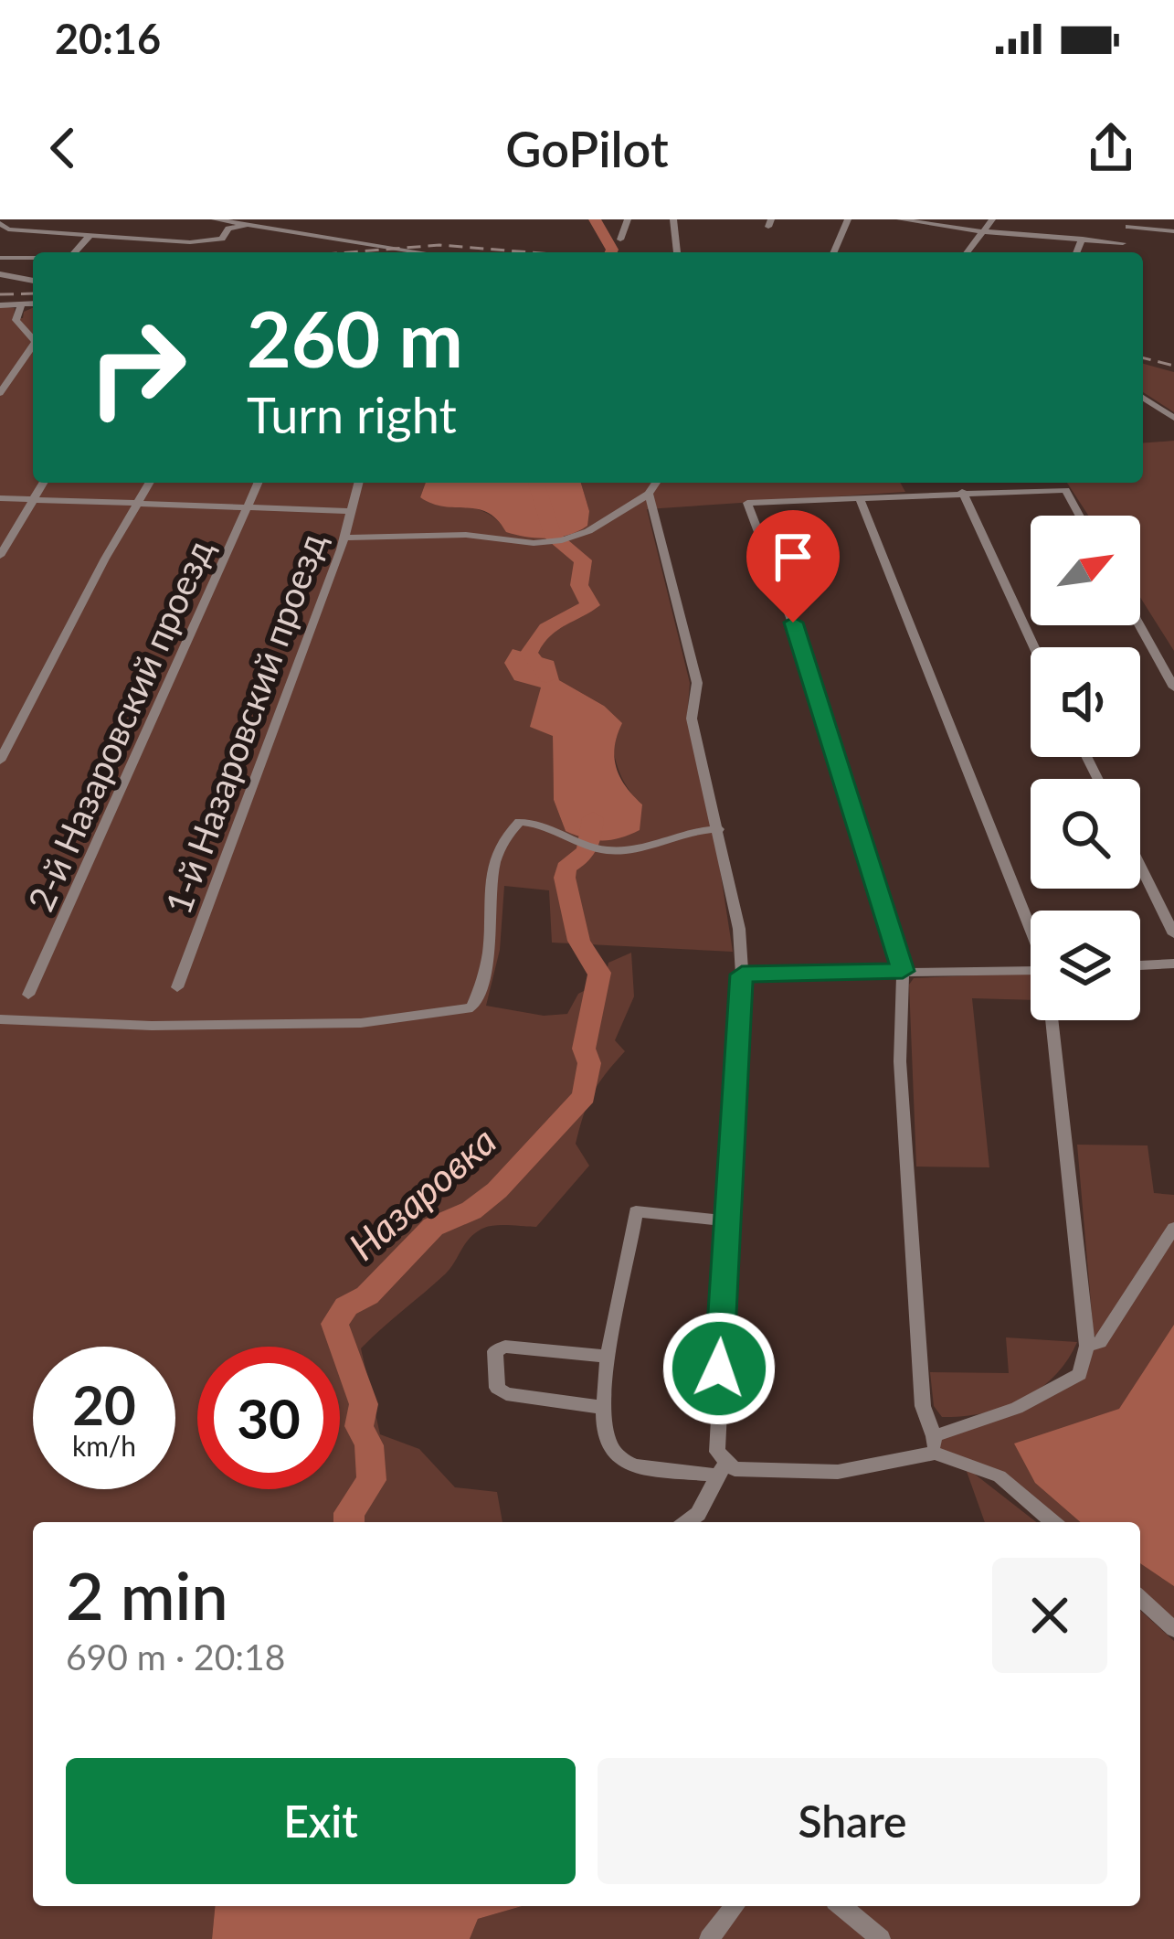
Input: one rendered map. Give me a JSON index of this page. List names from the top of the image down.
{
  "streets": {
    "street": ["1-й Назаровский проезд", "2-й Назаровский проезд"]
  },
  "water": ["Назаровка"],
  "north": "top right",
  "page": {
    "status": "20:16",
    "header": "GoPilot",
    "turn": ["260 m", "Turn right"],
    "speed": "20 km/h",
    "limit": "30",
    "heading": ["2 min", "690 m · 20:18"],
    "buttons": ["Exit", "Share"]
  }
}
